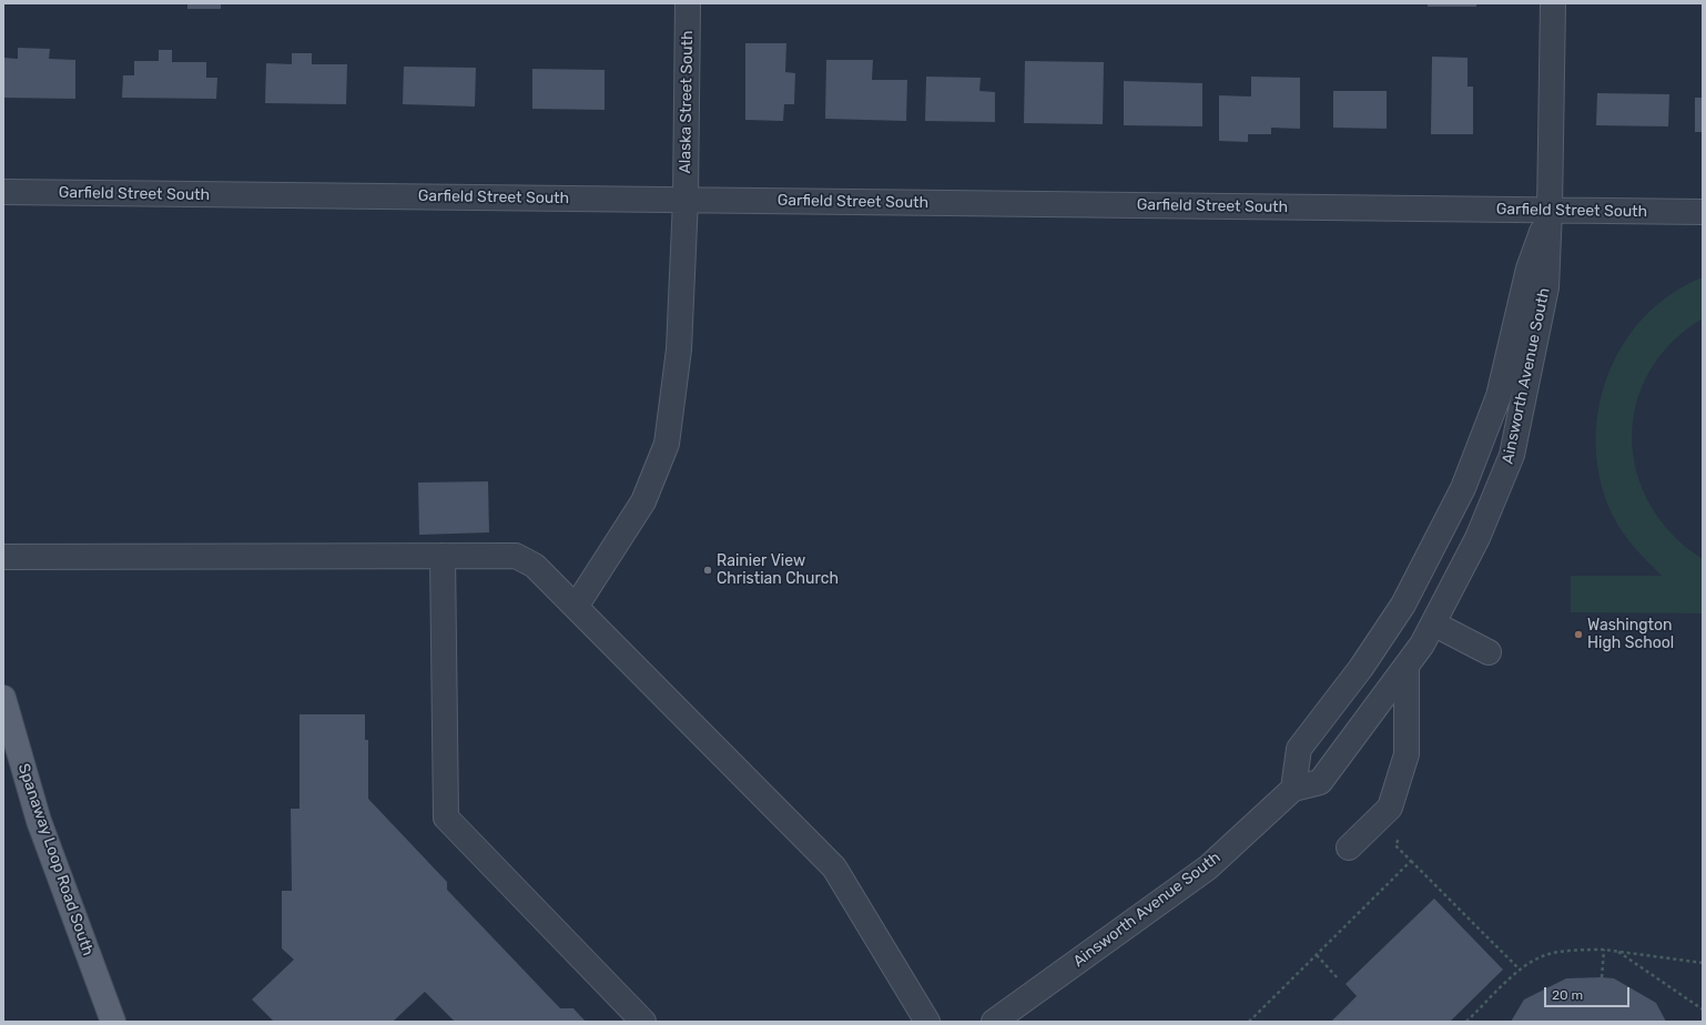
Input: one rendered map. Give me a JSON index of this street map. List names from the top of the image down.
{
  "streets": {
    "main road": ["Spanaway Loop Road South"],
    "street": ["Alaska Street South", "Garfield Street South", "Ainsworth Avenue South"]
  },
  "crossings": [
    ["Alaska Street South", "Garfield Street South"],
    ["Garfield Street South", "Ainsworth Avenue South"]
  ],
  "places": ["Rainier View Christian Church", "Washington High School"],
  "scale_bar": "20 m"
}
